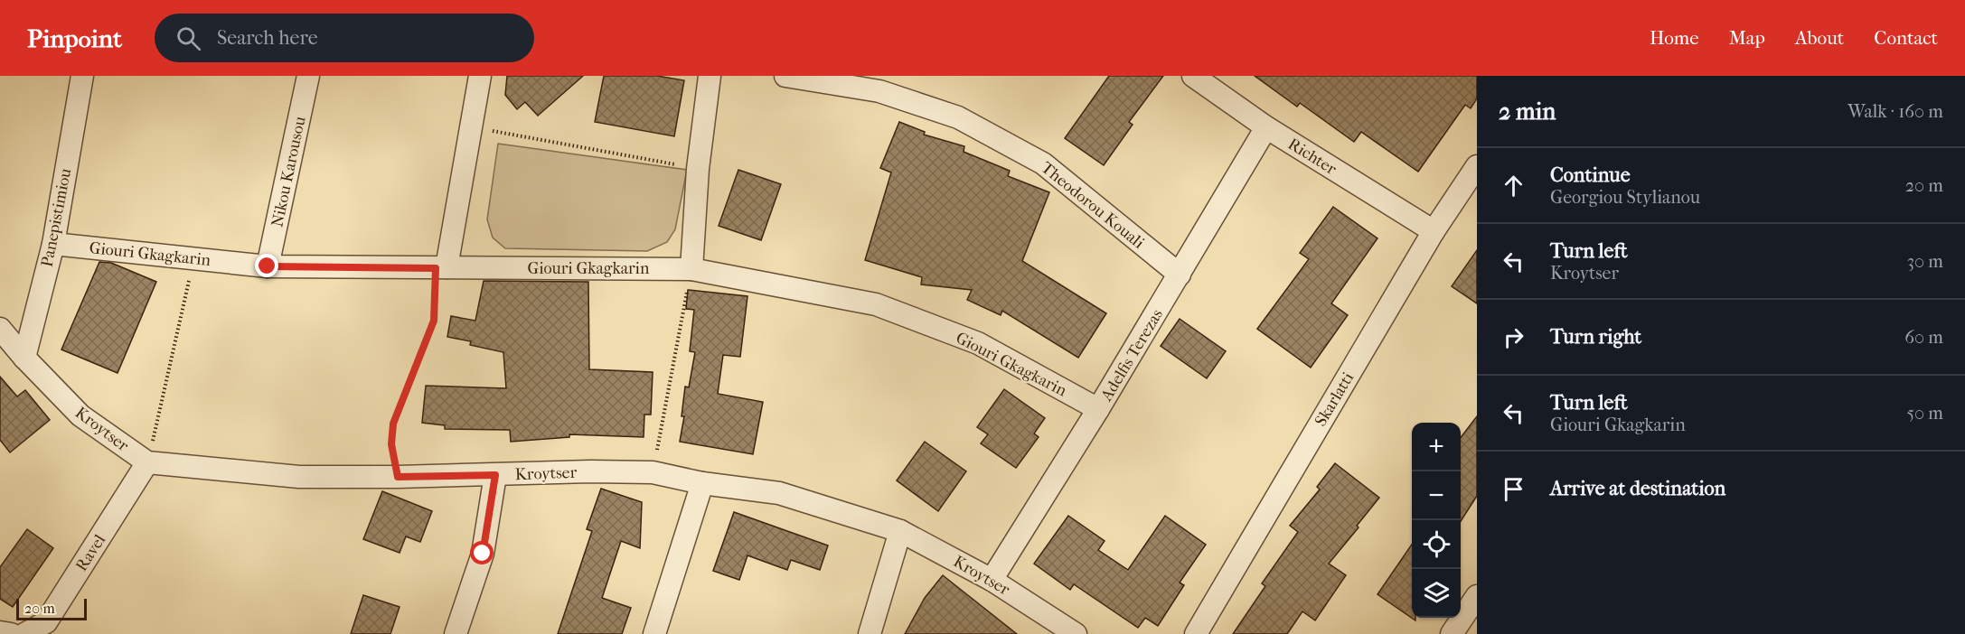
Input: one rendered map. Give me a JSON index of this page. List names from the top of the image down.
{
  "streets": {
    "street": [
      "Richter",
      "Nikou Karousou",
      "Theodorou Kouali",
      "Panepistimiou",
      "Giouri Gkagkarin",
      "Adelfis Terezas",
      "Skarlatti",
      "Kroytser",
      "Ravel"
    ]
  },
  "crossings": [
    ["Richter", "Adelfis Terezas"],
    ["Richter", "Skarlatti"],
    ["Nikou Karousou", "Giouri Gkagkarin"],
    ["Theodorou Kouali", "Adelfis Terezas"],
    ["Panepistimiou", "Giouri Gkagkarin"],
    ["Panepistimiou", "Kroytser"],
    ["Giouri Gkagkarin", "Adelfis Terezas"],
    ["Adelfis Terezas", "Kroytser"],
    ["Kroytser", "Ravel"]
  ],
  "scale_bar": "20 m",
  "page": {
    "header": "Pinpoint",
    "search": "Search here",
    "nav": [
      "Home",
      "Map",
      "About",
      "Contact"
    ],
    "heading": ["2 min", "Walk · 160 m"],
    "list": [
      ["Continue", "Georgiou Stylianou", "20 m"],
      ["Turn left", "Kroytser", "30 m"],
      ["Turn right", "60 m"],
      ["Turn left", "Giouri Gkagkarin", "50 m"],
      "Arrive at destination"
    ],
    "map_buttons": ["+", "−"],
    "scale": "20 m"
  }
}
